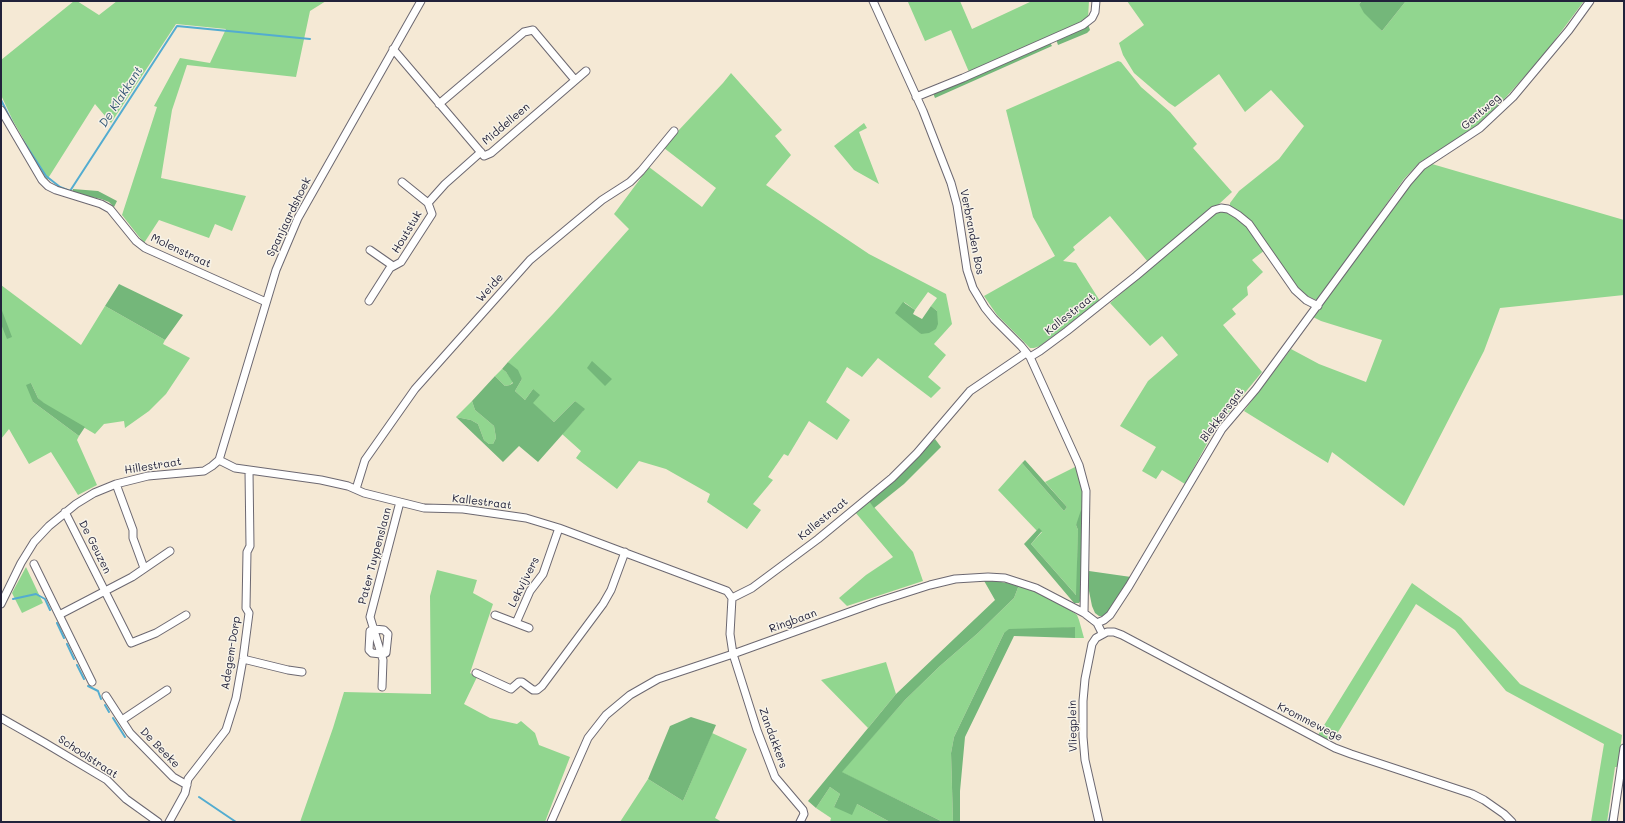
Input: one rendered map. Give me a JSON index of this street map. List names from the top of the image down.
{
  "streets": {
    "street": [
      "Gentweg",
      "Middelleen",
      "Spanjaardshoek",
      "Houtstuk",
      "Verbranden Bos",
      "Molenstraat",
      "Weide",
      "Kallestraat",
      "Blekkersgat",
      "Hillestraat",
      "De Geuzen",
      "Pater Tuypenslaan",
      "Lekvijvers",
      "Ringbaan",
      "Adegem-Dorp",
      "Krommewege",
      "Vliegplein",
      "Zandakkers",
      "De Beeke",
      "Schoolstraat"
    ]
  },
  "crossings": [
    ["Gentweg", "Blekkersgat"],
    ["Middelleen", "Spanjaardshoek"],
    ["Middelleen", "Houtstuk"],
    ["Spanjaardshoek", "Molenstraat"],
    ["Spanjaardshoek", "Kallestraat"],
    ["Spanjaardshoek", "Hillestraat"],
    ["Verbranden Bos", "Kallestraat"],
    ["Weide", "Kallestraat"],
    ["Kallestraat", "Blekkersgat"],
    ["Kallestraat", "Hillestraat"],
    ["Kallestraat", "Pater Tuypenslaan"],
    ["Kallestraat", "Lekvijvers"],
    ["Kallestraat", "Adegem-Dorp"],
    ["Blekkersgat", "Ringbaan"],
    ["Hillestraat", "De Geuzen"],
    ["Ringbaan", "Krommewege"],
    ["Ringbaan", "Vliegplein"],
    ["Ringbaan", "Zandakkers"],
    ["Adegem-Dorp", "De Beeke"],
    ["Krommewege", "Vliegplein"]
  ],
  "water": ["De Klakkant"]
}
